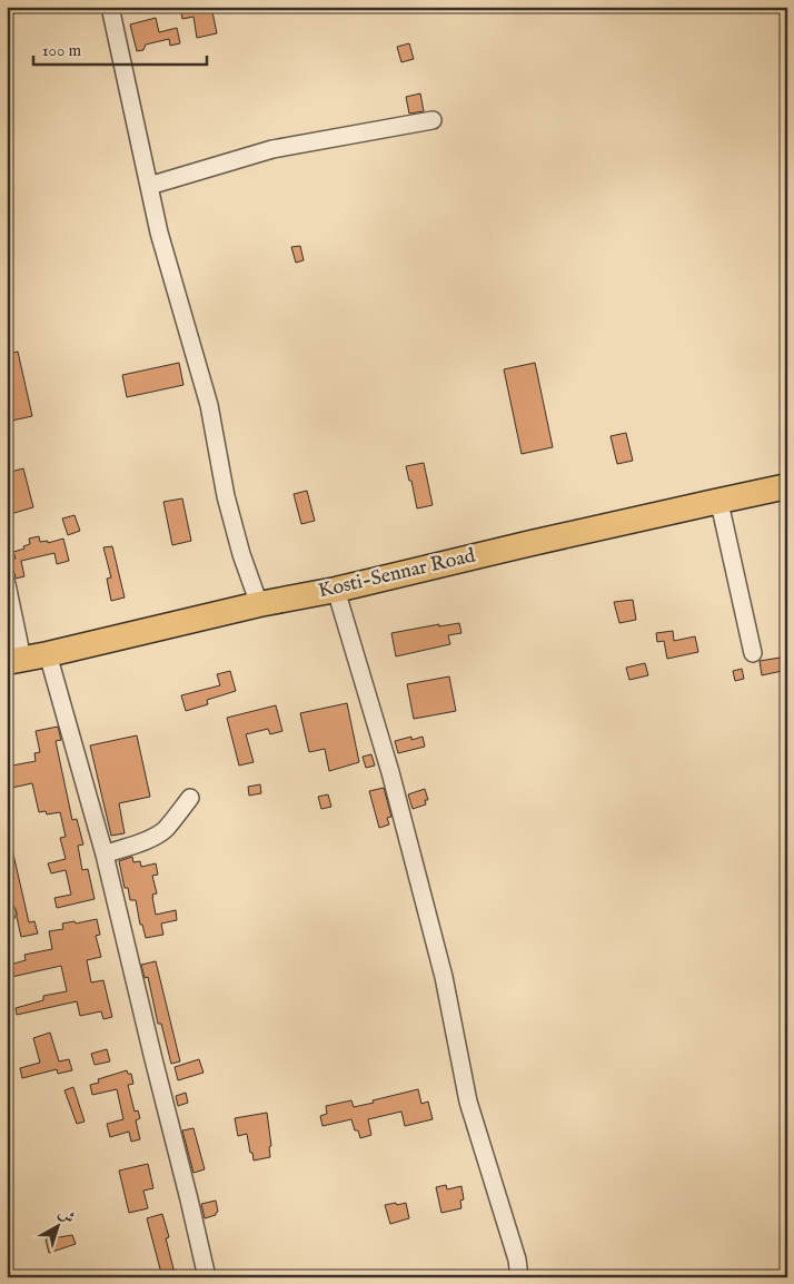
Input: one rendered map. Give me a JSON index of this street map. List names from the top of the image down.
{
  "streets": {
    "highway": ["Kosti-Sennar Road"]
  },
  "scale_bar": "100 m",
  "north": "top right"
}
